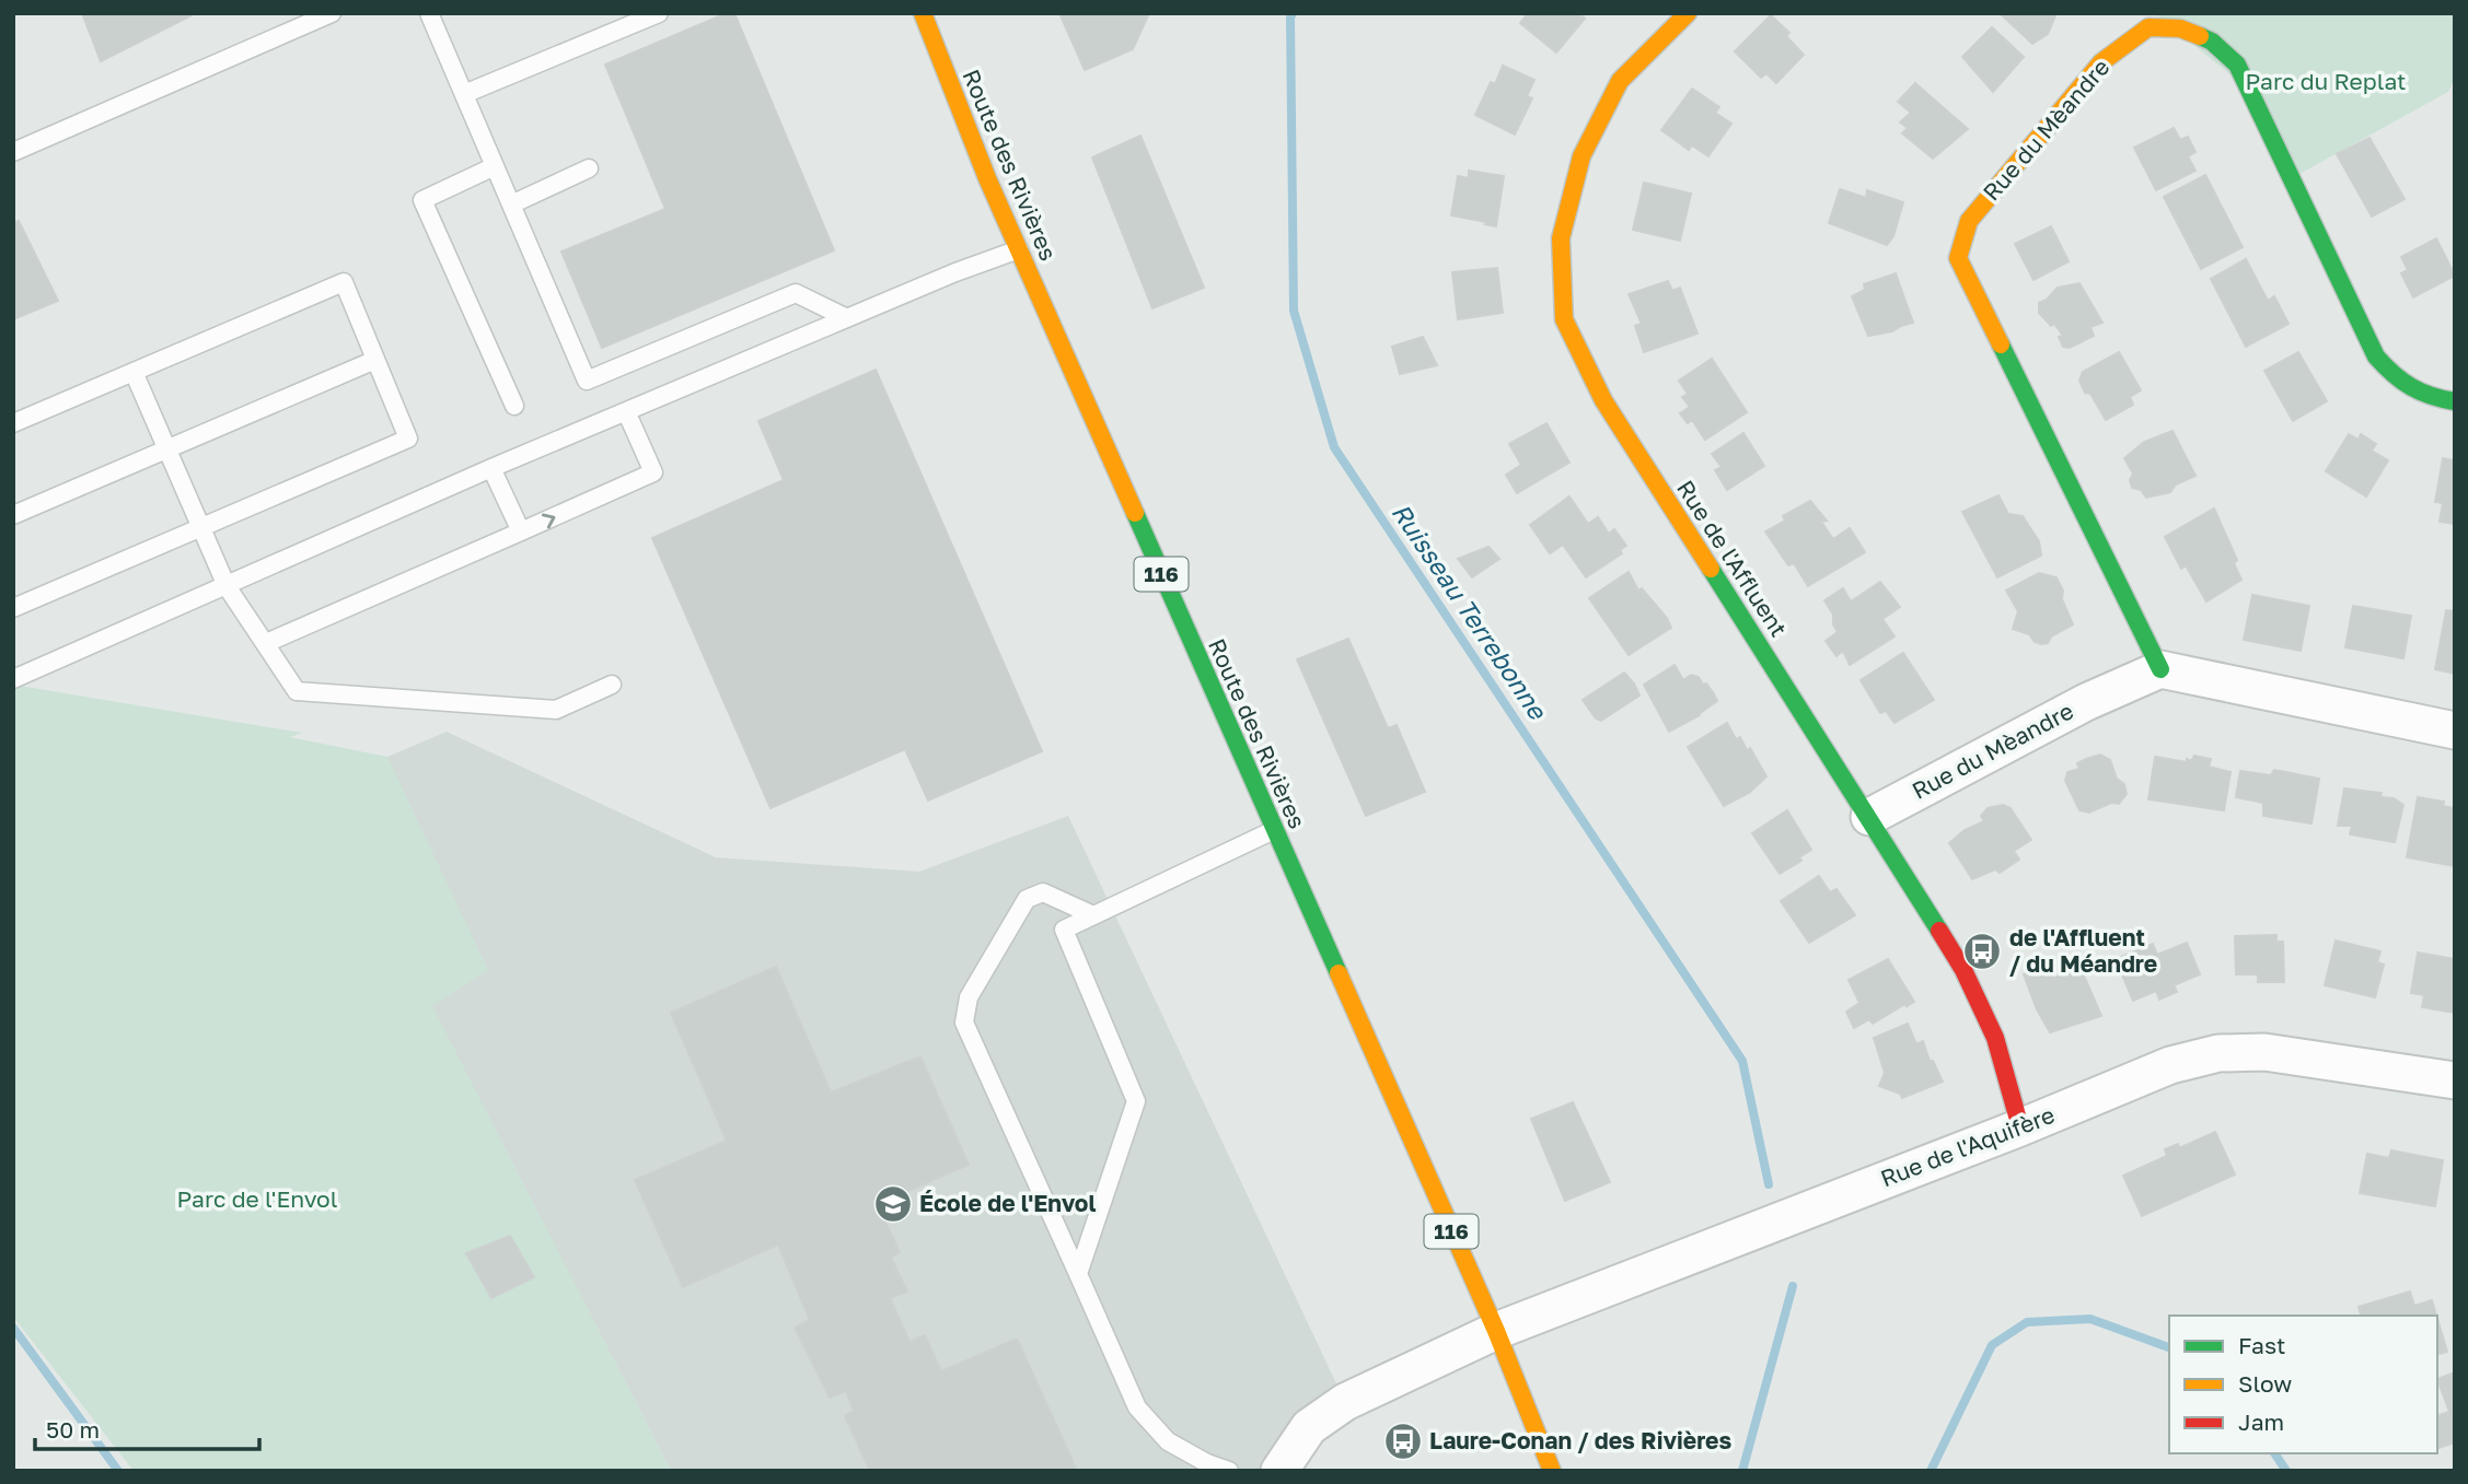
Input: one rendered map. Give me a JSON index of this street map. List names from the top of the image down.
{
  "streets": {
    "street": [
      "Rue du Mèandre",
      "Route des Rivières",
      "Rue de l'Affluent",
      "116",
      "Rue de l'Aquifère"
    ]
  },
  "crossings": [
    ["Rue du Mèandre", "Rue de l'Affluent"],
    ["Route des Rivières", "Rue de l'Aquifère"],
    ["Rue de l'Affluent", "Rue de l'Aquifère"]
  ],
  "water": ["Ruisseau Terrebonne"],
  "parks": ["Parc du Replat", "Parc de l'Envol"],
  "places": {
    "bus stop": ["de l'Affluent / du Méandre", "Laure-Conan / des Rivières"],
    "school or university": ["École de l'Envol"]
  },
  "legend": ["Fast", "Slow", "Jam"],
  "scale_bar": "50 m"
}
